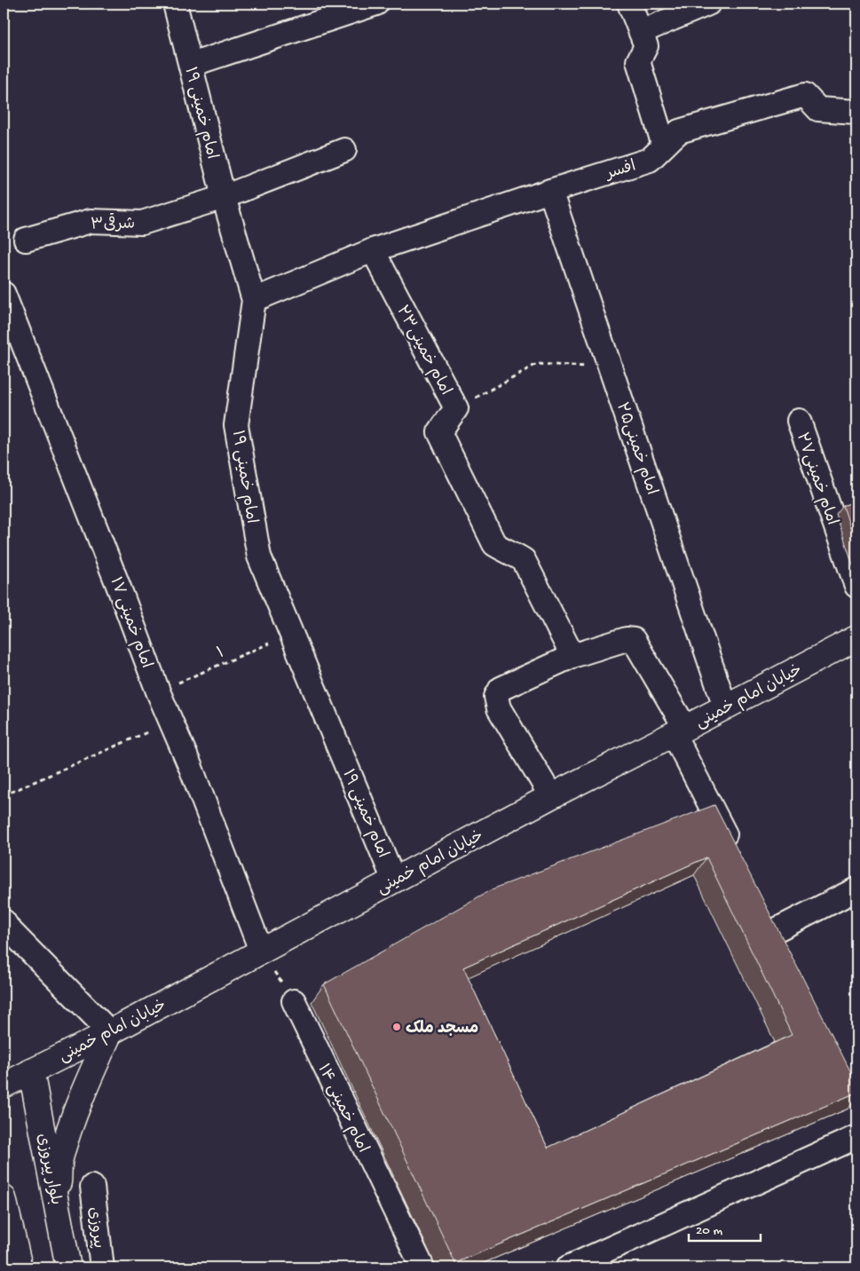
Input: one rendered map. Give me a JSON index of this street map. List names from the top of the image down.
{
  "streets": {
    "main road": ["خیابان امام خمینی", "بلوار پیروزی"],
    "street": [
      "امام خمینی ۱۹",
      "افسر",
      "شرقی۳",
      "امام خمینی۲۳",
      "امام خمینی۲۵",
      "امام خمینی۲۷",
      "امام خمینی ۱۷",
      "امام خمینی ۱۴",
      "پیروزی"
    ],
    "path": ["۱"]
  },
  "crossings": [
    ["امام خمینی ۱۹", "افسر"],
    ["امام خمینی ۱۹", "شرقی۳"],
    ["امام خمینی ۱۹", "۱"],
    ["امام خمینی ۱۹", "خیابان امام خمینی"],
    ["افسر", "امام خمینی۲۳"],
    ["افسر", "امام خمینی۲۵"],
    ["امام خمینی۲۵", "خیابان امام خمینی"],
    ["امام خمینی ۱۷", "۱"],
    ["امام خمینی ۱۷", "خیابان امام خمینی"],
    ["خیابان امام خمینی", "بلوار پیروزی"]
  ],
  "places": ["مسجد ملک"],
  "scale_bar": "20 m"
}
